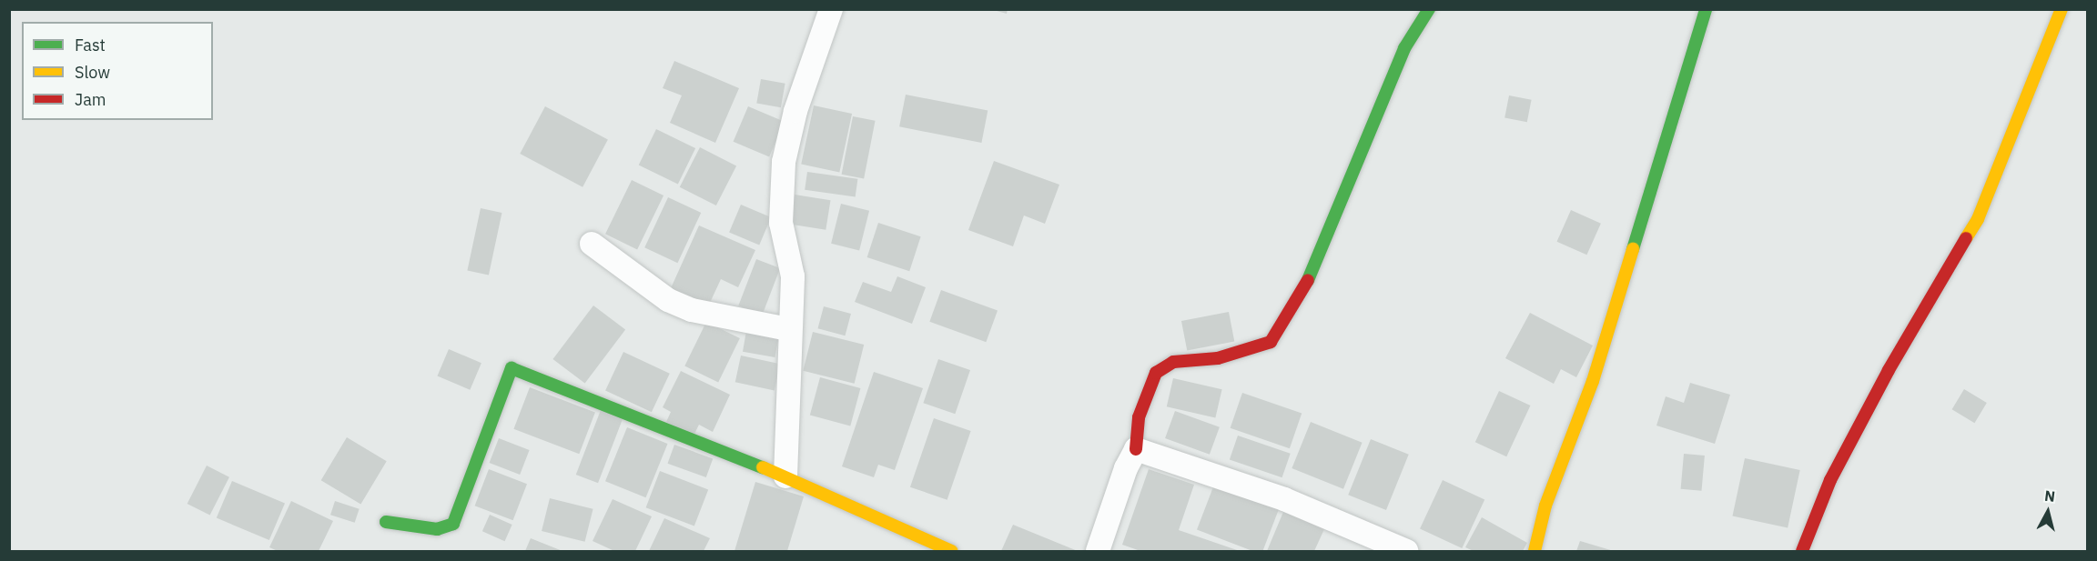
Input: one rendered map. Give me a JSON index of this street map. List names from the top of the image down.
{
  "legend": ["Fast", "Slow", "Jam"],
  "north": "top"
}
